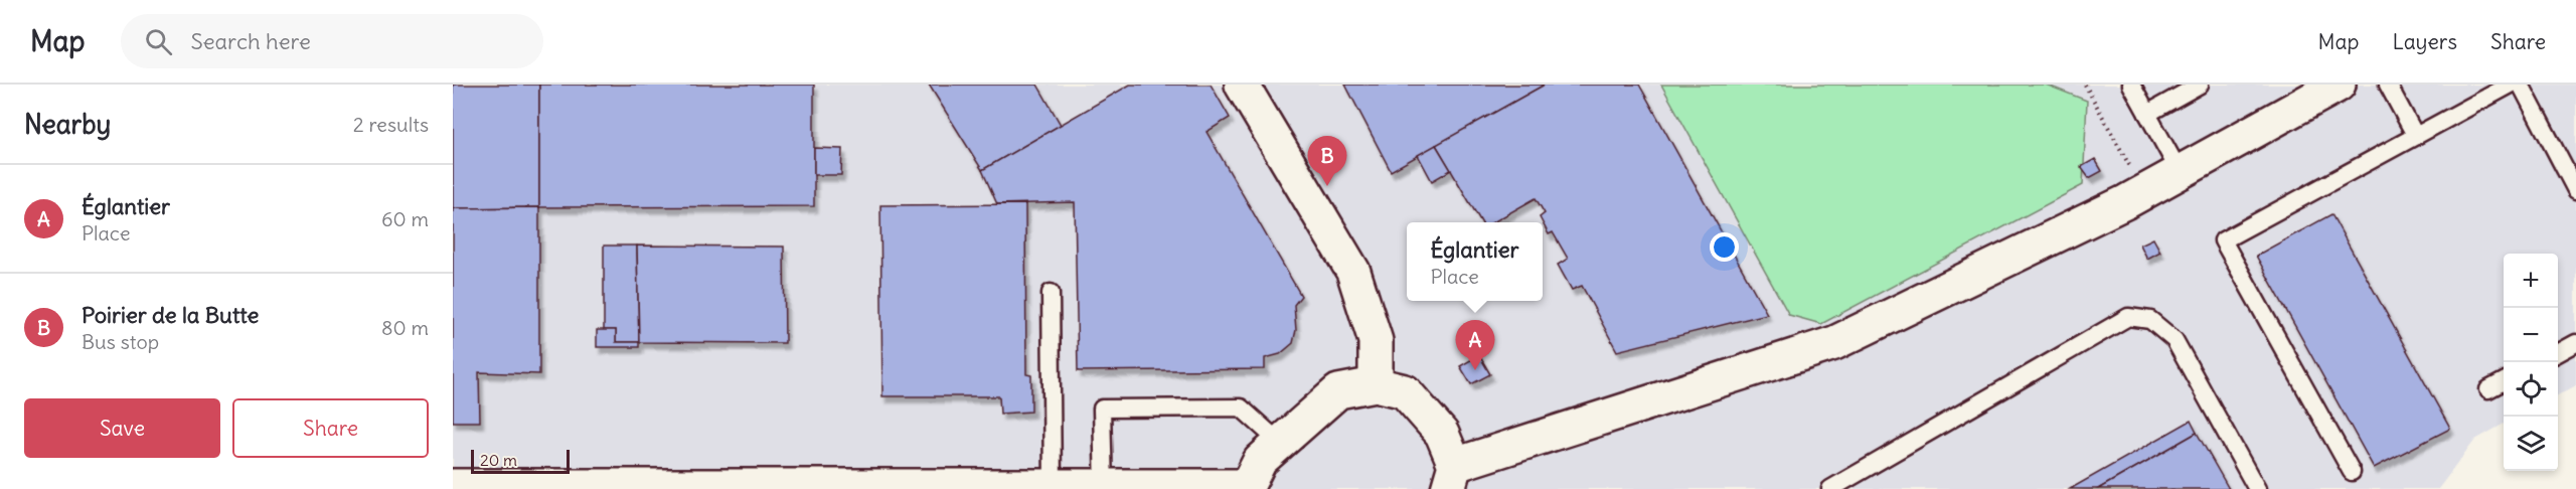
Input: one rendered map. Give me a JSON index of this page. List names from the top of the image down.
{
  "scale_bar": "20 m",
  "page": {
    "header": "Map",
    "search": "Search here",
    "nav": ["Map", "Layers", "Share"],
    "heading": ["Nearby", "2 results"],
    "pins": ["B", "A"],
    "list": [
      {
        "mark": "A",
        "name": "Églantier",
        "note": "Place",
        "value": "60 m"
      },
      {
        "mark": "B",
        "name": "Poirier de la Butte",
        "note": "Bus stop",
        "value": "80 m"
      }
    ],
    "popup": ["Églantier", "Place"],
    "map_buttons": ["+", "−"],
    "buttons": ["Save", "Share"],
    "scale": "20 m"
  }
}
